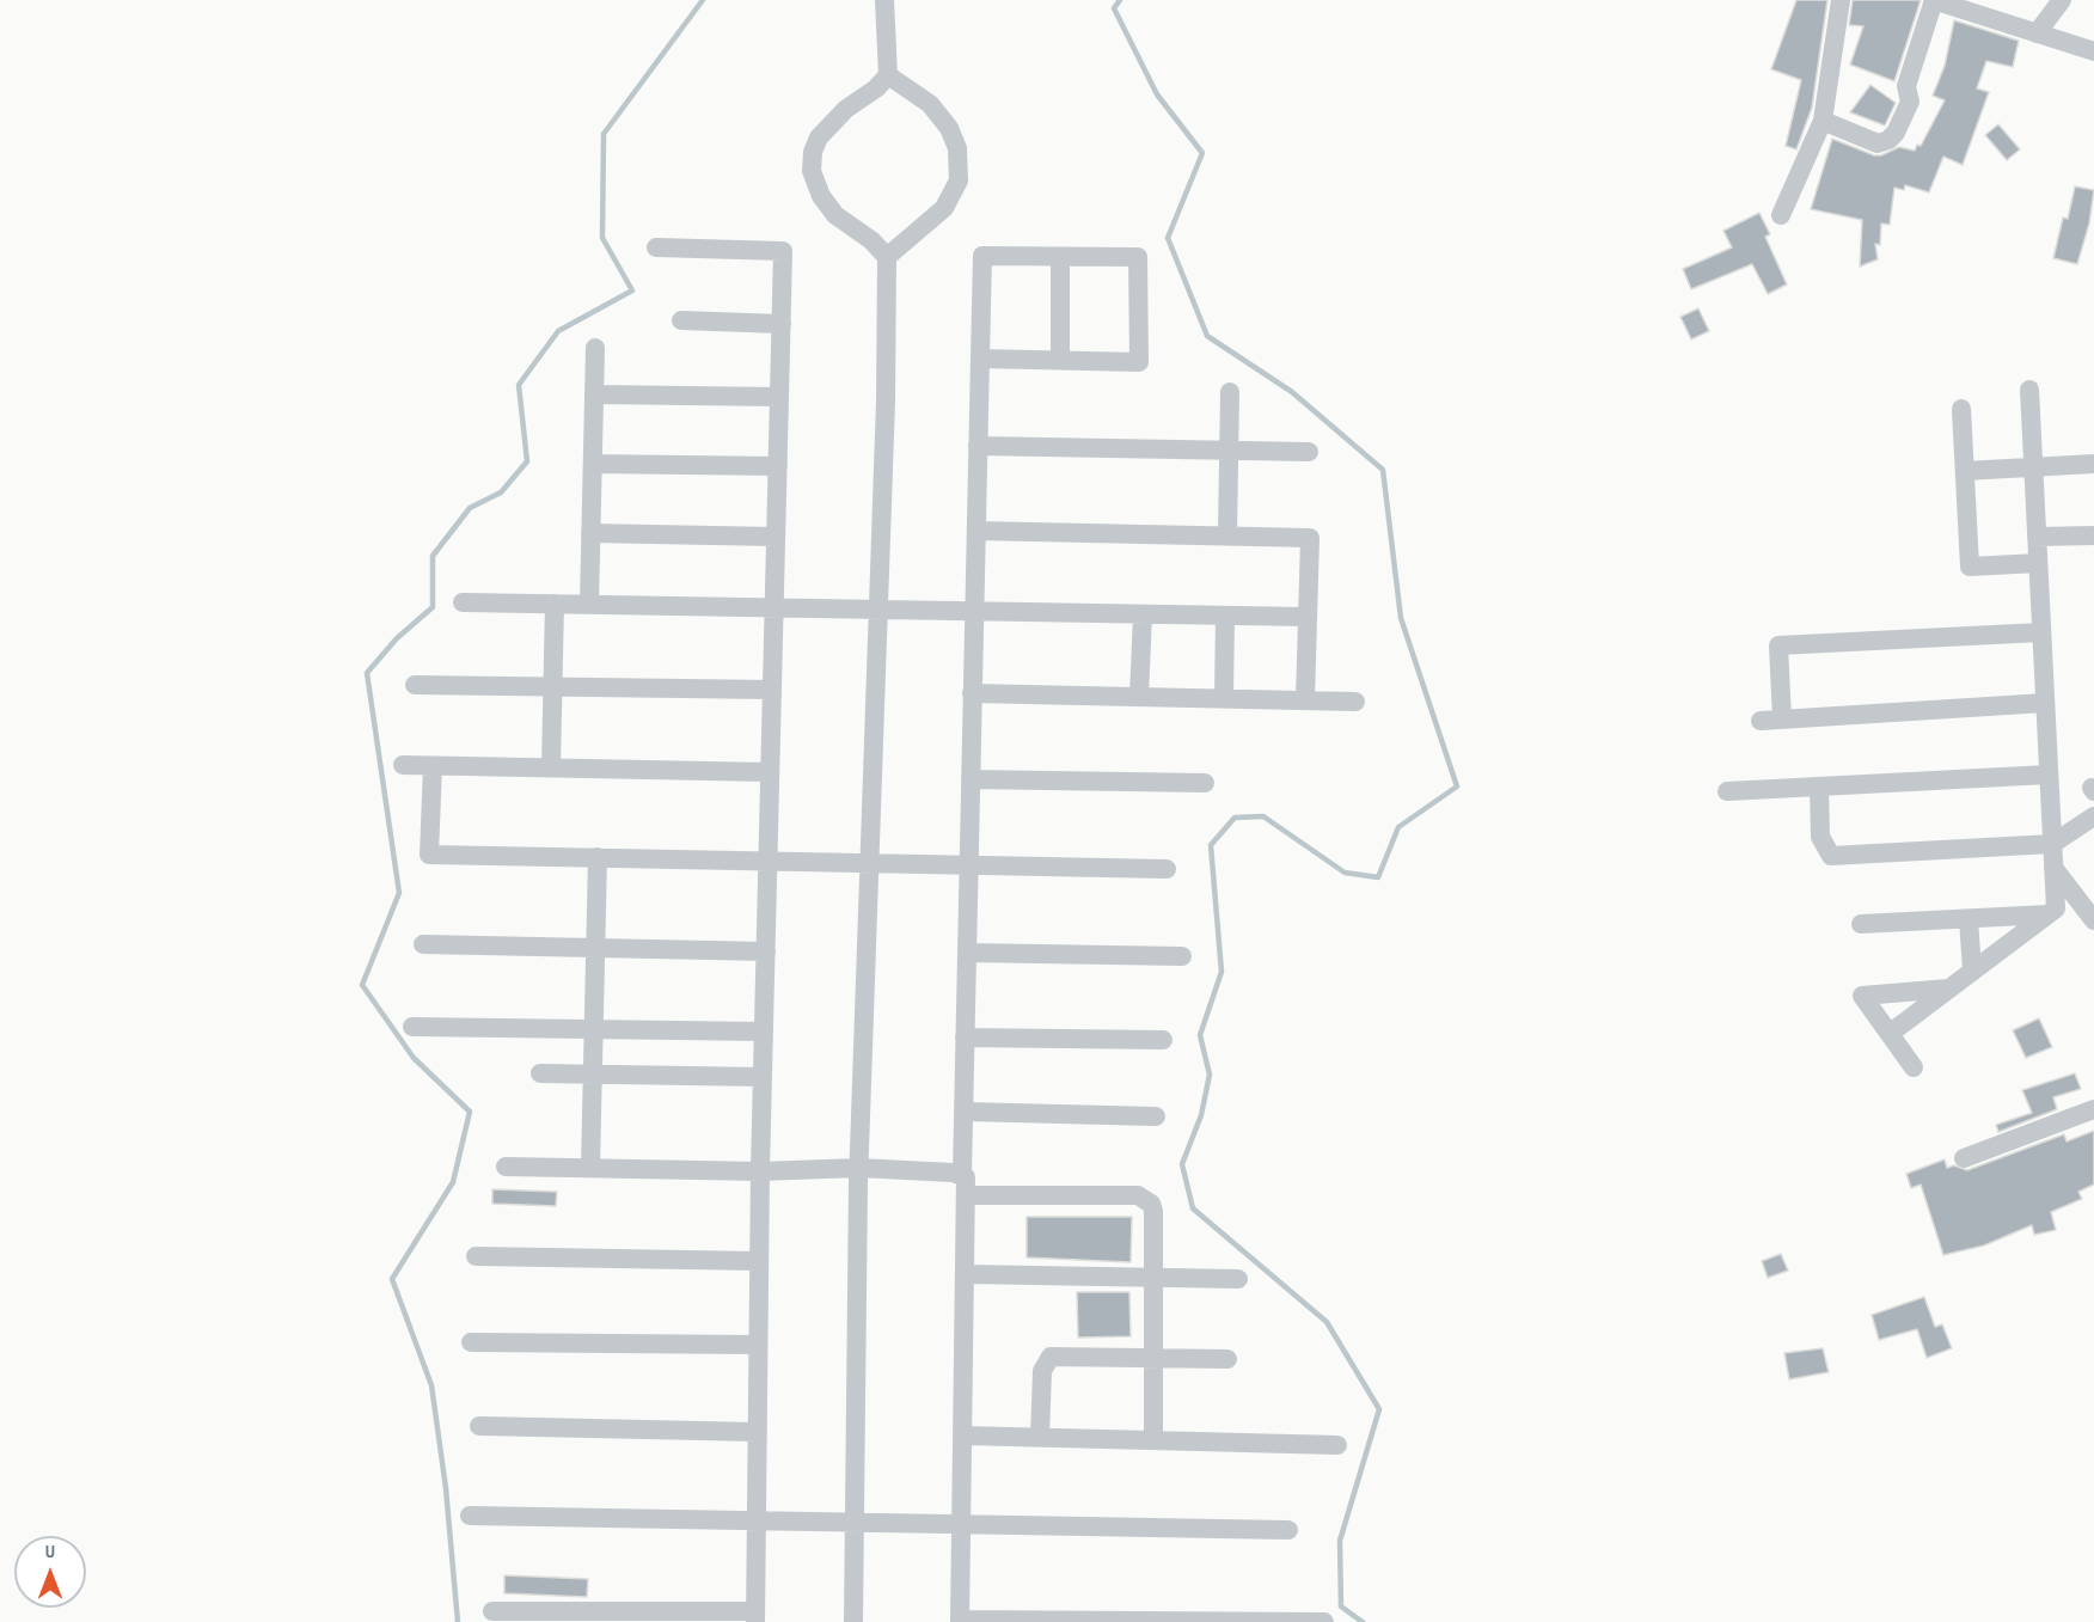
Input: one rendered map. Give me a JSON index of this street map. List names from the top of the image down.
{
  "north": "top"
}
